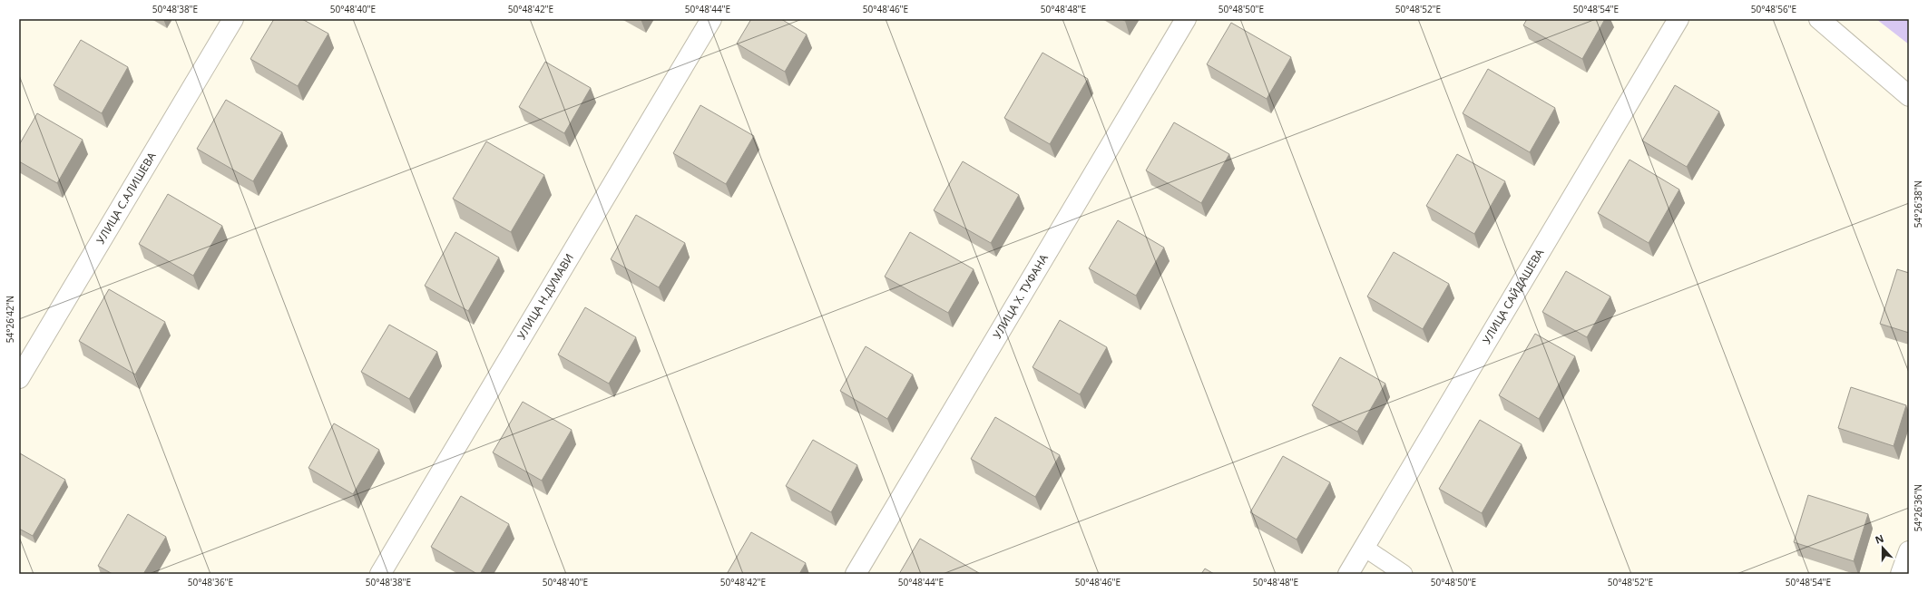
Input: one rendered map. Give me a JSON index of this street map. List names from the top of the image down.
{
  "streets": {
    "street": [
      "УЛИЦА С.АЛИШЕВА",
      "УЛИЦА Н.ДУМАВИ",
      "УЛИЦА Х. ТУФАНА",
      "УЛИЦА САЙДАШЕВА"
    ]
  },
  "north": "top",
  "coordinates": [
    "50°48'38\"E",
    "50°48'40\"E",
    "50°48'42\"E",
    "50°48'44\"E",
    "50°48'46\"E",
    "50°48'48\"E",
    "50°48'50\"E",
    "50°48'52\"E",
    "50°48'54\"E",
    "50°48'56\"E",
    "54°26'38\"N",
    "54°26'42\"N",
    "54°26'36\"N",
    "50°48'36\"E"
  ]
}
